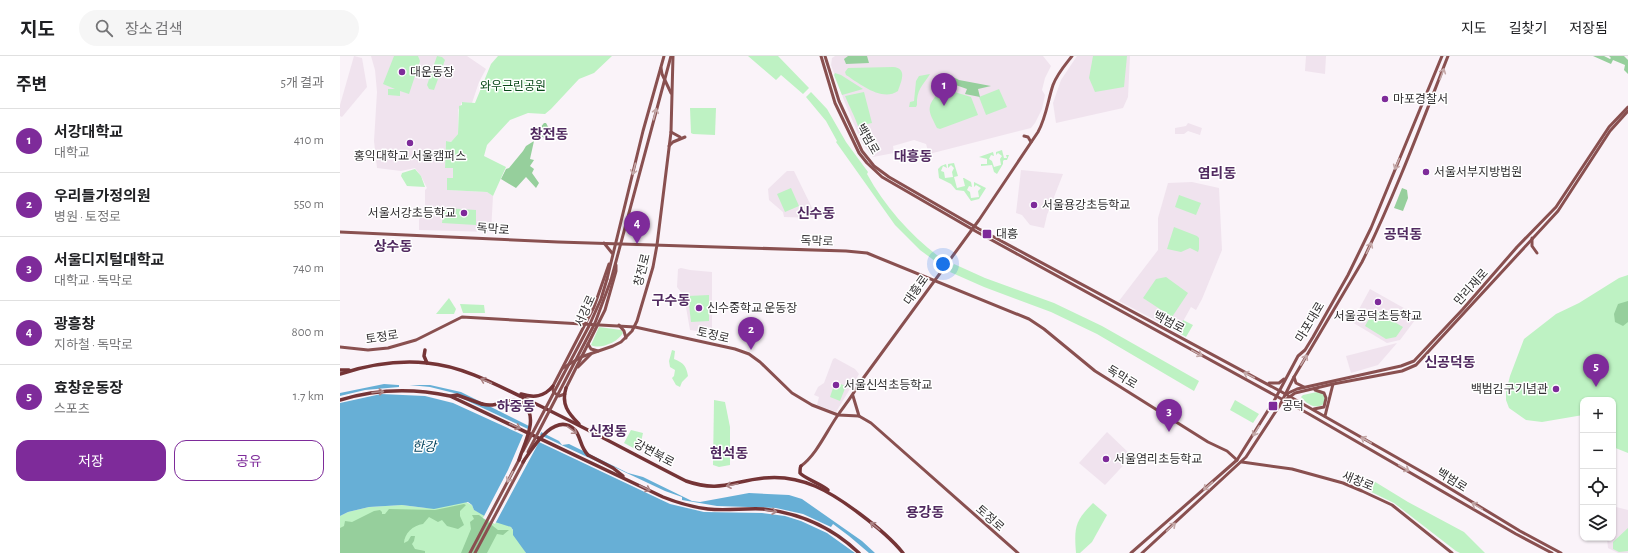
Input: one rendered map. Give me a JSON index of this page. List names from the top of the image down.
{
  "streets": {
    "highway": ["강변북로"],
    "main road": [
      "백범로",
      "독막로",
      "창전로",
      "만리재로",
      "대흥로",
      "서강로",
      "마포대로",
      "토정로",
      "새창로"
    ]
  },
  "crossings": [
    ["백범로", "만리재로"],
    ["백범로", "대흥로"],
    ["백범로", "마포대로"],
    ["독막로", "창전로"],
    ["독막로", "대흥로"],
    ["독막로", "서강로"],
    ["독막로", "마포대로"],
    ["창전로", "서강로"],
    ["창전로", "토정로"],
    ["만리재로", "마포대로"],
    ["대흥로", "토정로"],
    ["마포대로", "새창로"]
  ],
  "districts": [
    "창전동",
    "대흥동",
    "염리동",
    "신수동",
    "공덕동",
    "상수동",
    "구수동",
    "신공덕동",
    "하중동",
    "신정동",
    "현석동",
    "용강동"
  ],
  "water": ["한강"],
  "parks": ["와우근린공원"],
  "places": {
    "other": [
      "대운동장",
      "마포경찰서",
      "홍익대학교 서울캠퍼스",
      "서울서부지방법원",
      "서울용강초등학교",
      "서울서강초등학교",
      "서울공덕초등학교",
      "신수중학교 운동장",
      "서울신석초등학교",
      "백범김구기념관",
      "서울염리초등학교"
    ],
    "transit": ["대흥", "공덕"]
  },
  "page": {
    "header": "지도",
    "search": "장소 검색",
    "nav": ["지도", "길찾기", "저장됨"],
    "heading": ["주변", "5개 결과"],
    "pins": [
      "1",
      "4",
      "2",
      "5",
      "3"
    ],
    "list": [
      {
        "mark": "1",
        "name": "서강대학교",
        "note": "대학교",
        "value": "410 m"
      },
      {
        "mark": "2",
        "name": "우리들가정의원",
        "note": "병원 · 토정로",
        "value": "550 m"
      },
      {
        "mark": "3",
        "name": "서울디지털대학교",
        "note": "대학교 · 독막로",
        "value": "740 m"
      },
      {
        "mark": "4",
        "name": "광흥창",
        "note": "지하철 · 독막로",
        "value": "800 m"
      },
      {
        "mark": "5",
        "name": "효창운동장",
        "note": "스포츠",
        "value": "1.7 km"
      }
    ],
    "map_buttons": ["+", "−"],
    "buttons": ["저장", "공유"]
  }
}
